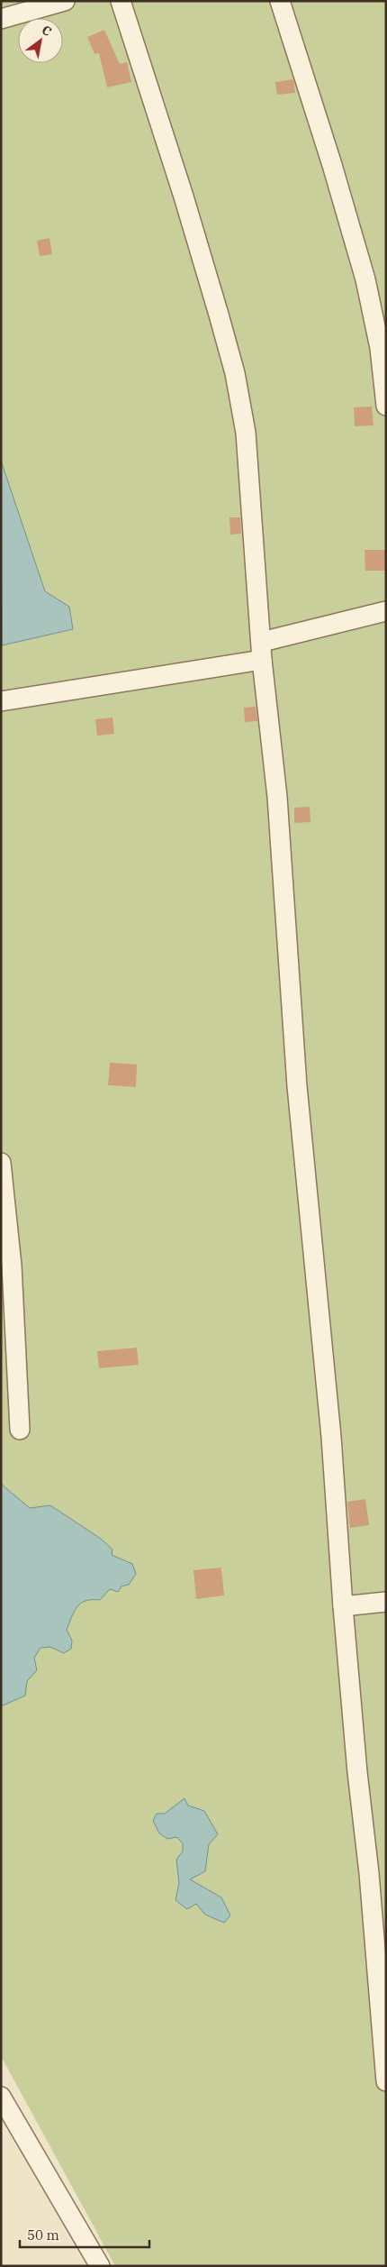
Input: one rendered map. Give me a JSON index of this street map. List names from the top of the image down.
{
  "scale_bar": "50 m",
  "north": "top right"
}
